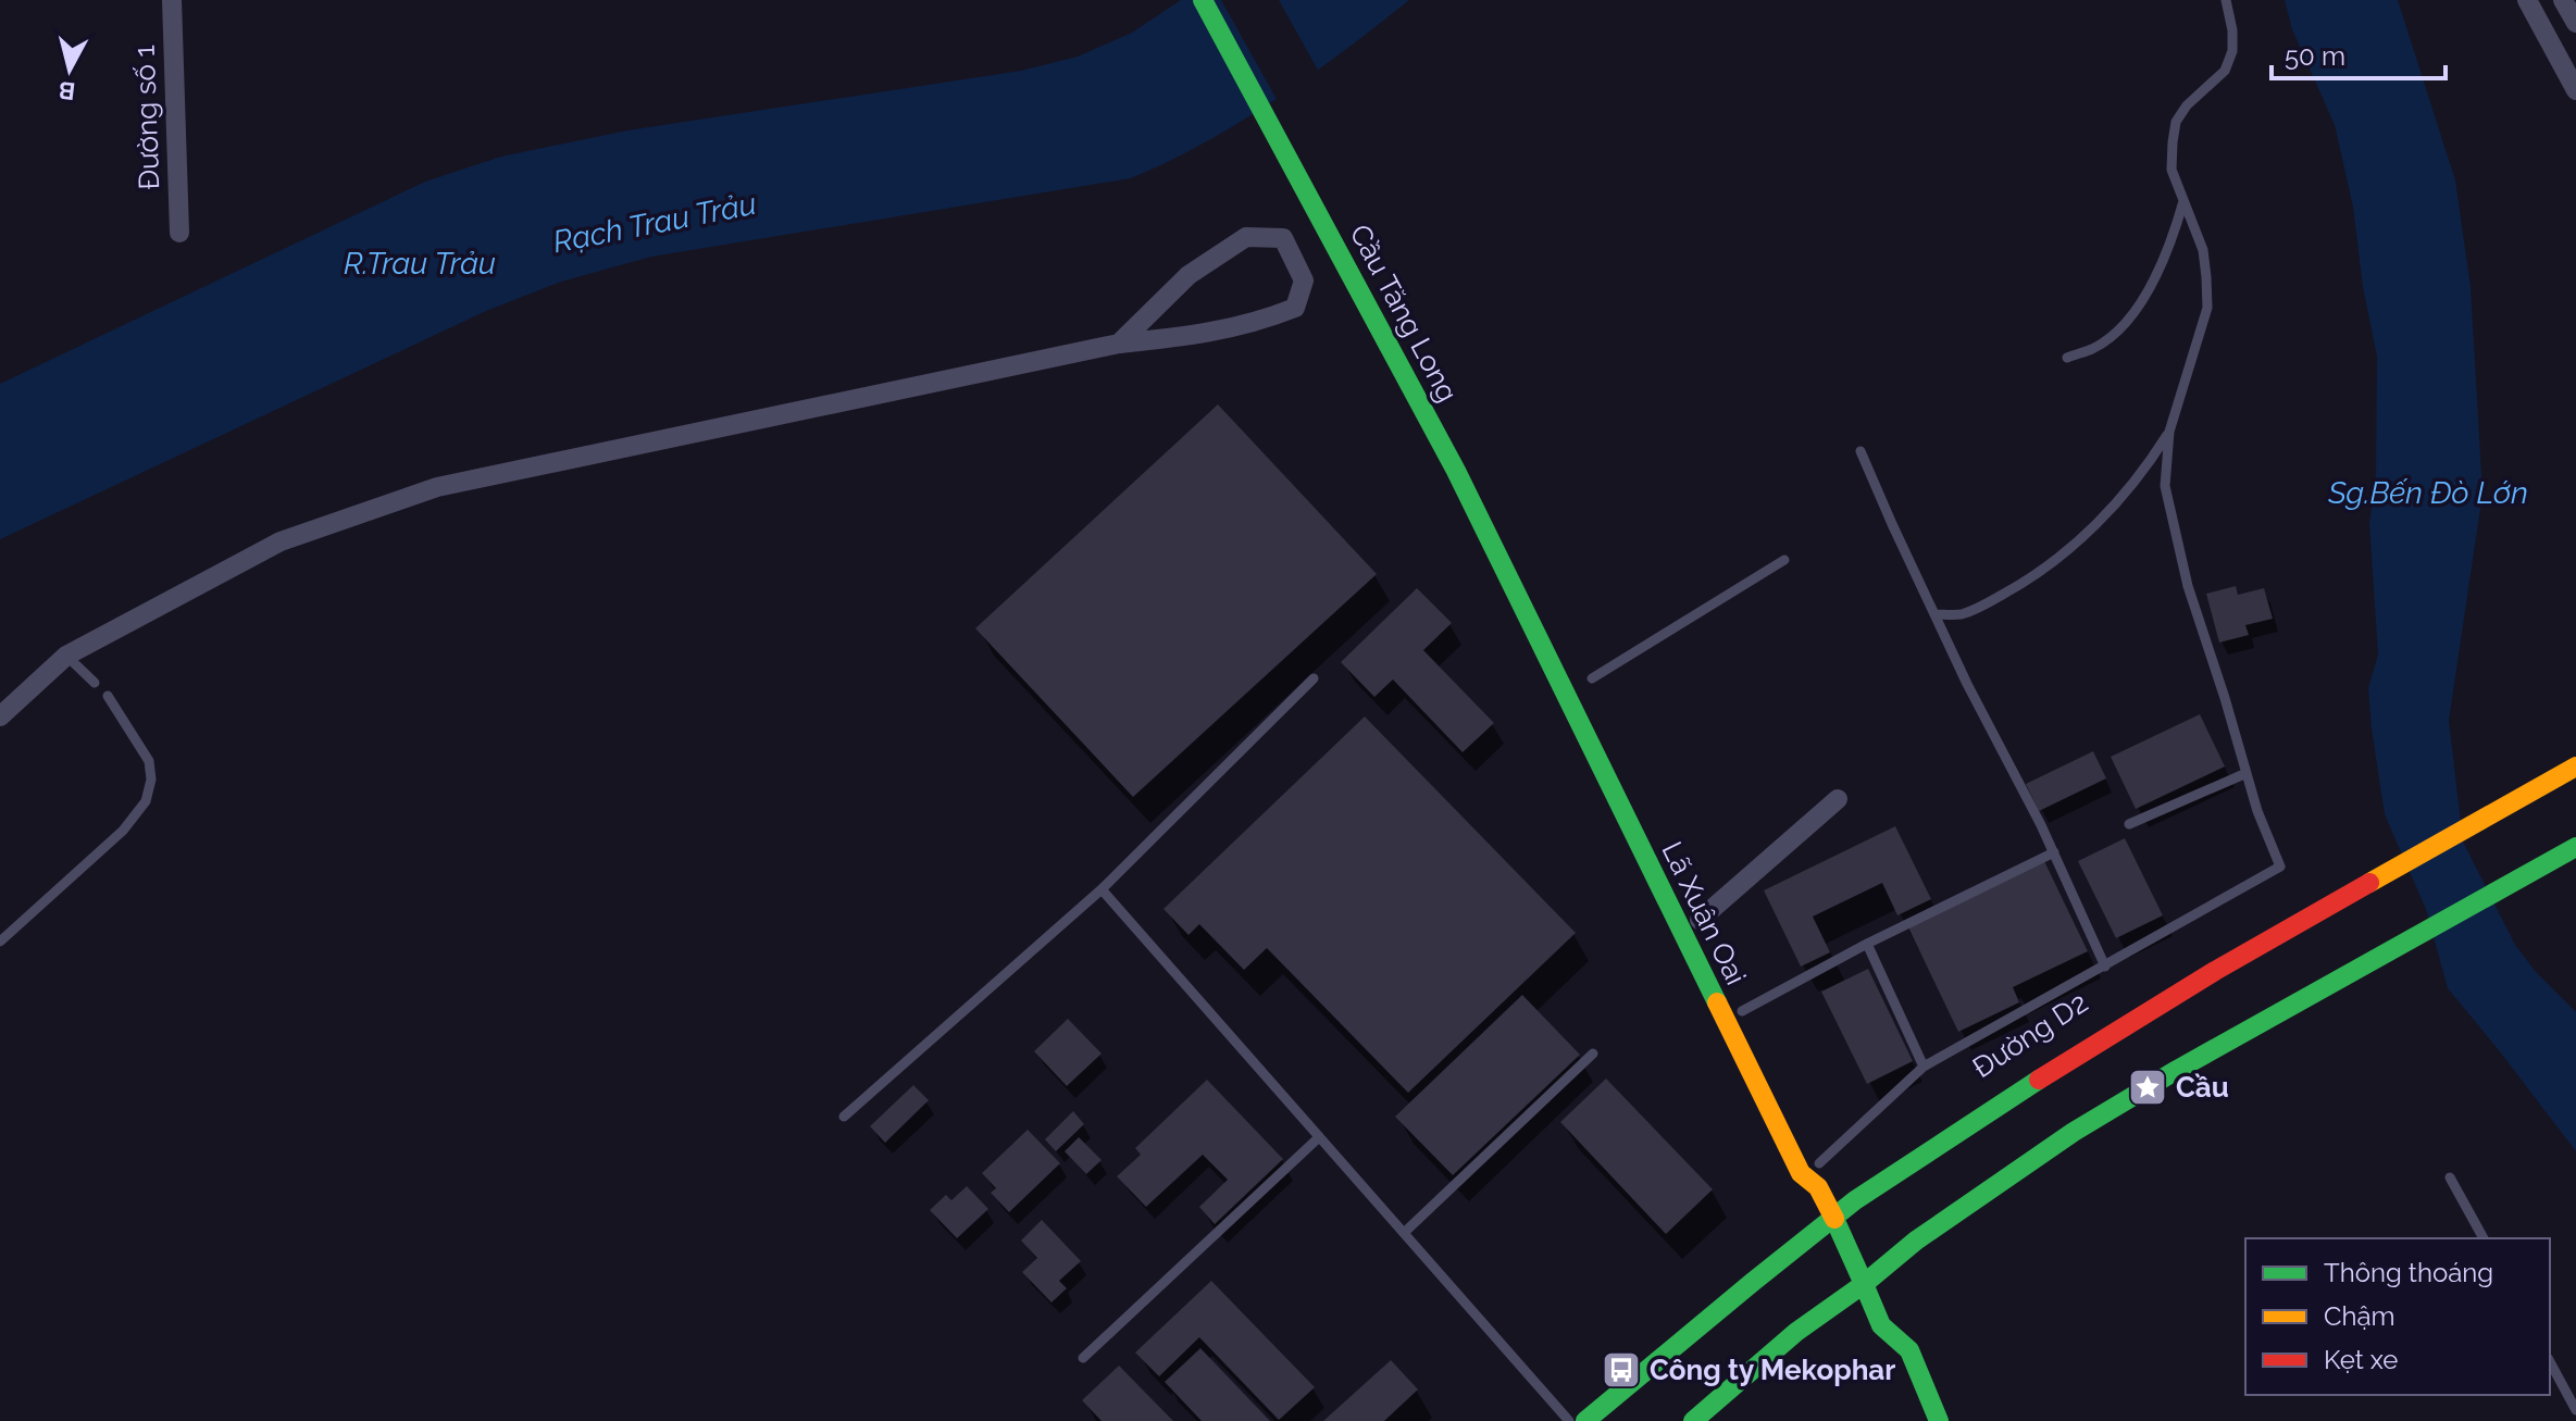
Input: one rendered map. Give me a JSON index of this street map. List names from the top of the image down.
{
  "streets": {
    "main road": ["Cầu Tăng Long", "Đường D2"],
    "street": ["Đường số 1"]
  },
  "crossings": [
    ["Cầu Tăng Long", "Đường D2"]
  ],
  "water": ["Rạch Trau Trảu", "R.Trau Trảu", "Sg.Bến Đò Lớn"],
  "places": {
    "place": ["Cầu"],
    "bus stop": ["Công ty Mekophar"]
  },
  "legend": ["Thông thoáng", "Chậm", "Kẹt xe"],
  "scale_bar": "50 m",
  "north": "bottom"
}
